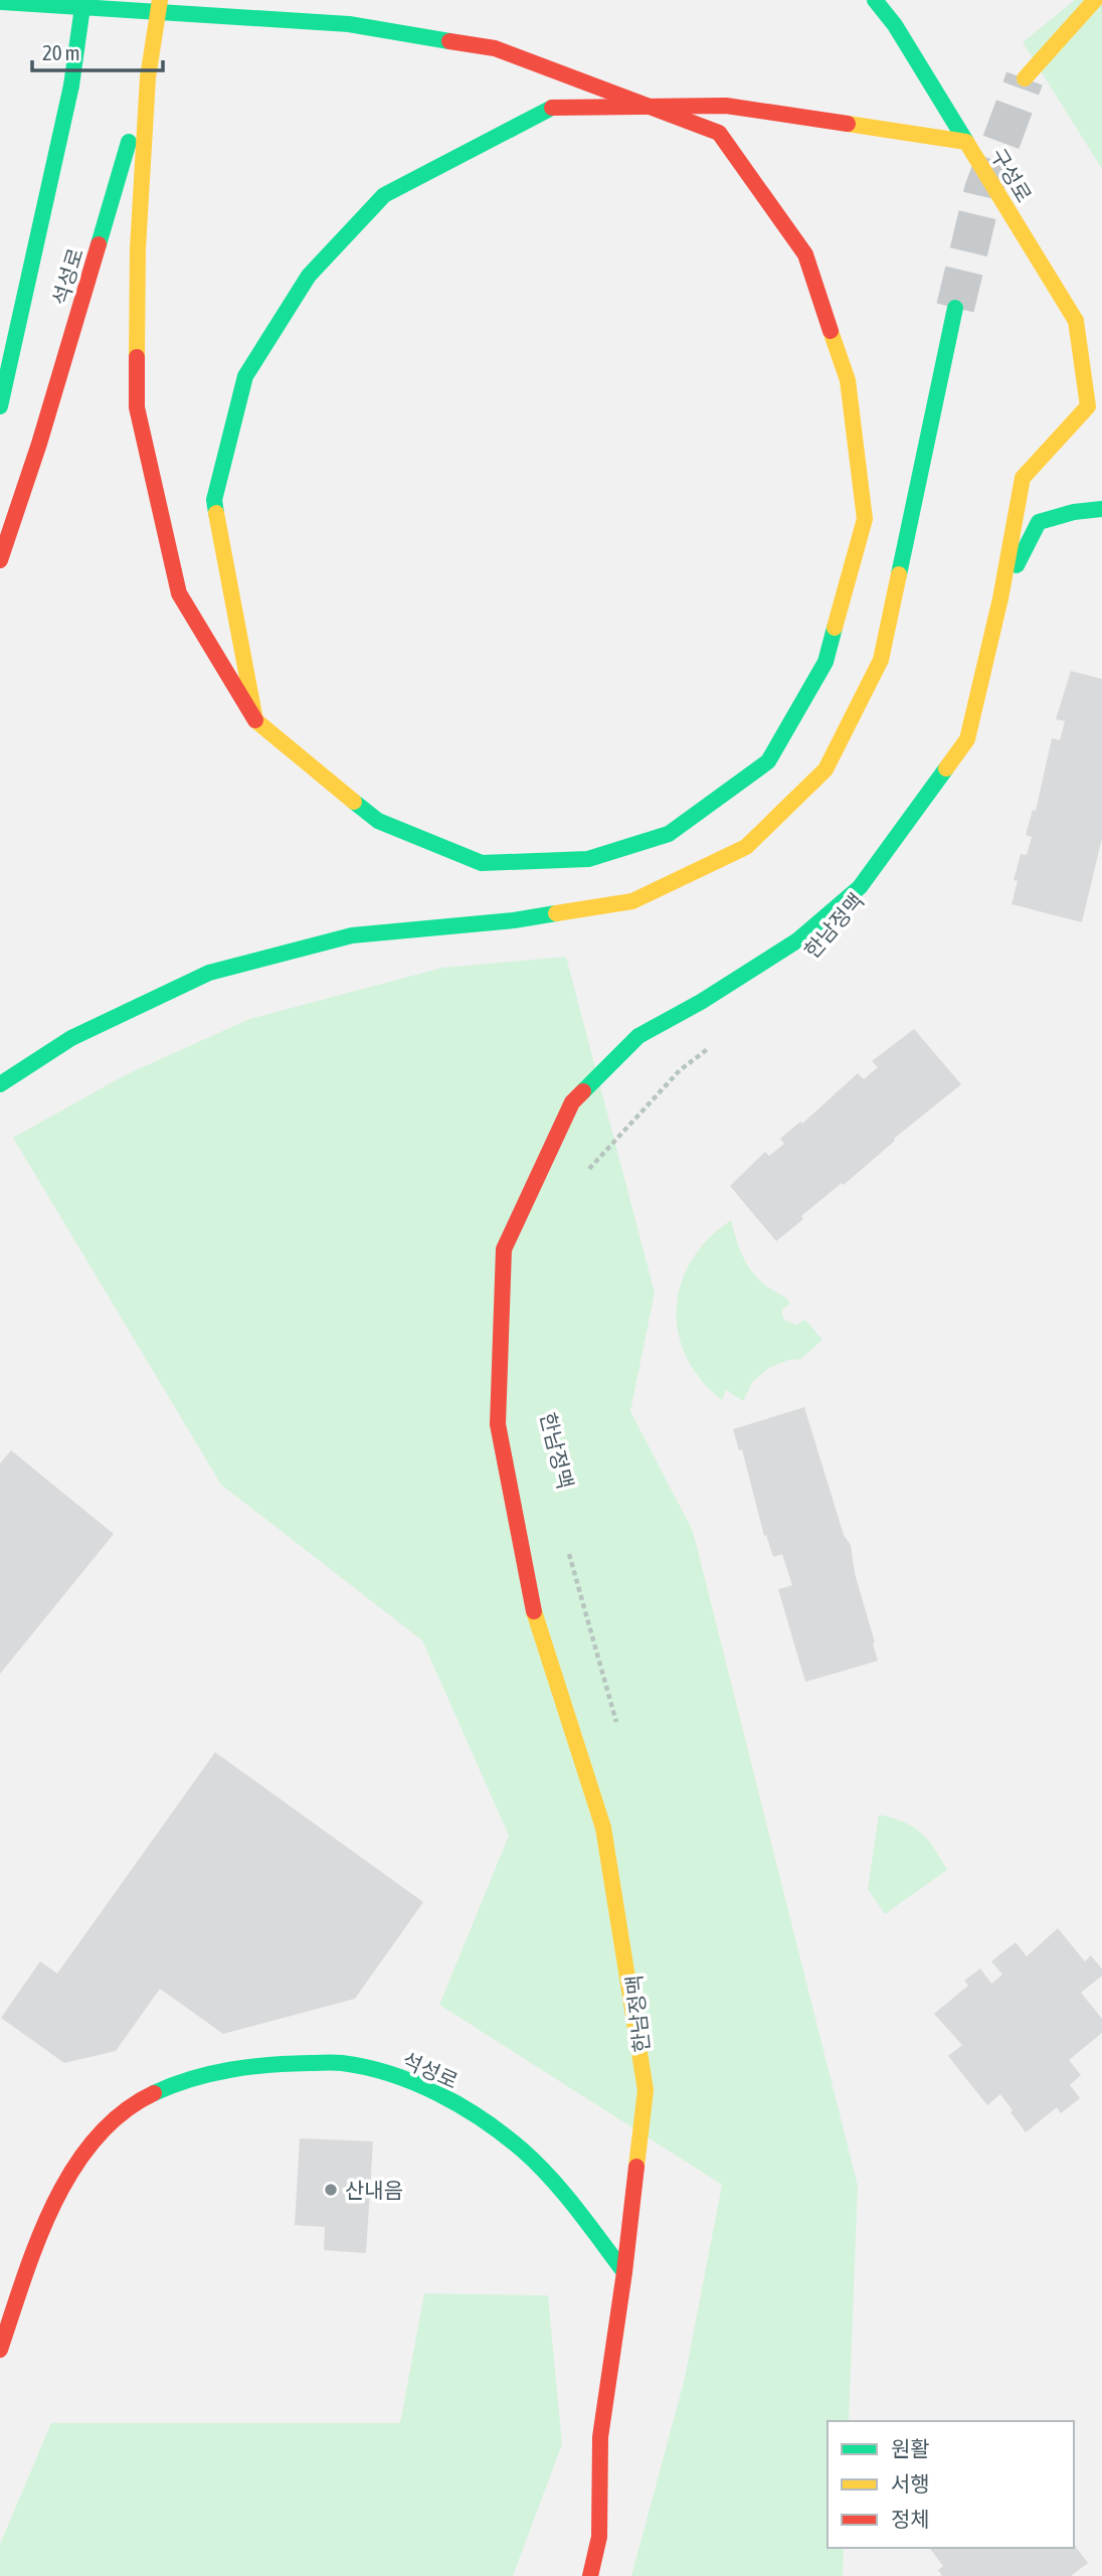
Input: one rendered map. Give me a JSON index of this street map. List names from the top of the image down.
{
  "streets": {
    "main road": ["구성로", "석성로"]
  },
  "places": ["산내음"],
  "legend": ["원활", "서행", "정체"],
  "scale_bar": "20 m"
}
